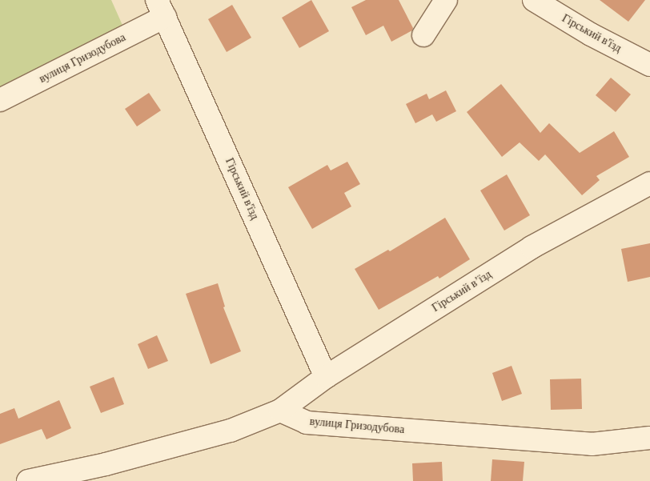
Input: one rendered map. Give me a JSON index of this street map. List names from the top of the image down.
{
  "streets": {
    "street": ["Гірський в'їзд", "вулиця Гризодубова", "Гірський в’їзд"]
  },
  "crossings": [
    ["Гірський в'їзд", "вулиця Гризодубова"],
    ["Гірський в'їзд", "Гірський в’їзд"],
    ["вулиця Гризодубова", "Гірський в’їзд"]
  ]
}
